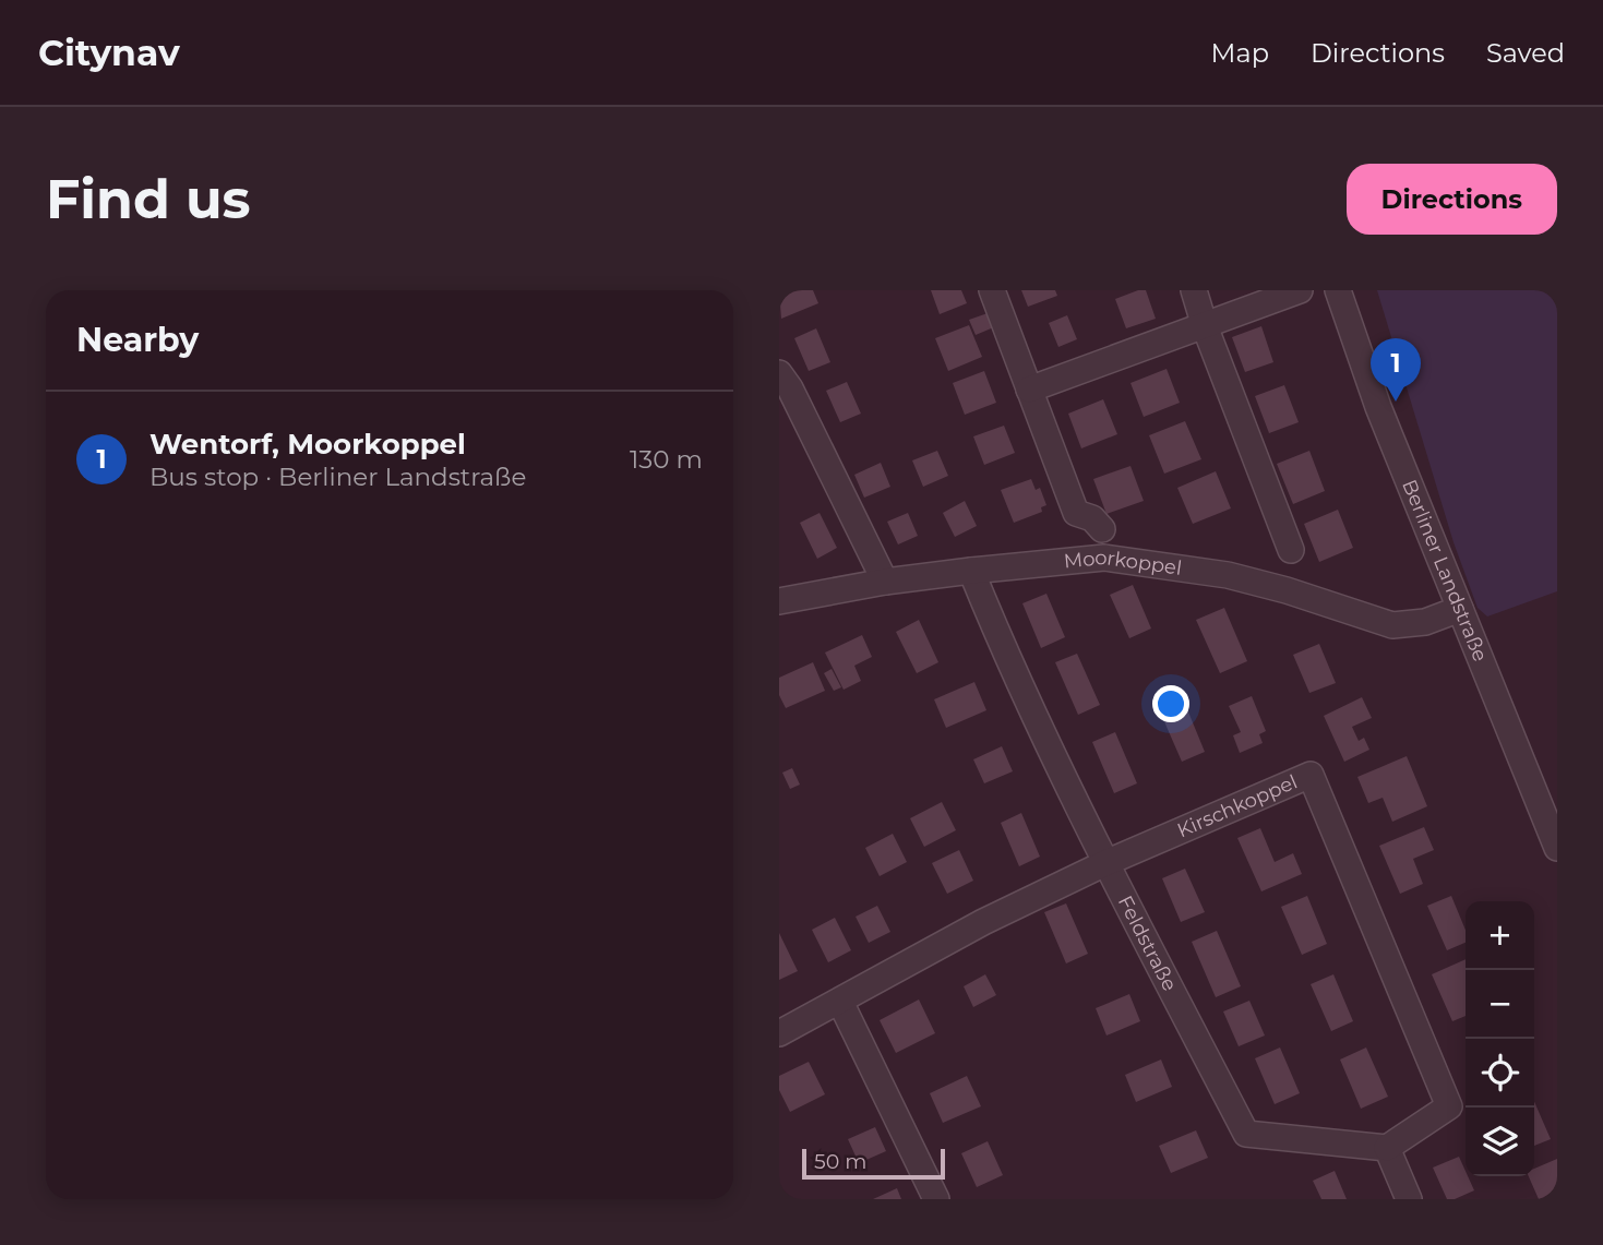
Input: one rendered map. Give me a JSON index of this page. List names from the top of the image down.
{
  "streets": {
    "street": [
      "Moorkoppel",
      "Berliner Landstraße",
      "Kirschkoppel",
      "Feldstraße"
    ]
  },
  "crossings": [
    ["Moorkoppel", "Berliner Landstraße"],
    ["Moorkoppel", "Feldstraße"],
    ["Kirschkoppel", "Feldstraße"]
  ],
  "scale_bar": "50 m",
  "page": {
    "header": "Citynav",
    "nav": ["Map", "Directions", "Saved"],
    "buttons": "Directions",
    "title": "Find us",
    "heading": "Nearby",
    "pins": "1",
    "list": [
      {
        "mark": "1",
        "name": "Wentorf, Moorkoppel",
        "note": "Bus stop · Berliner Landstraße",
        "value": "130 m"
      }
    ],
    "map_buttons": ["+", "−"],
    "scale": "50 m"
  }
}
